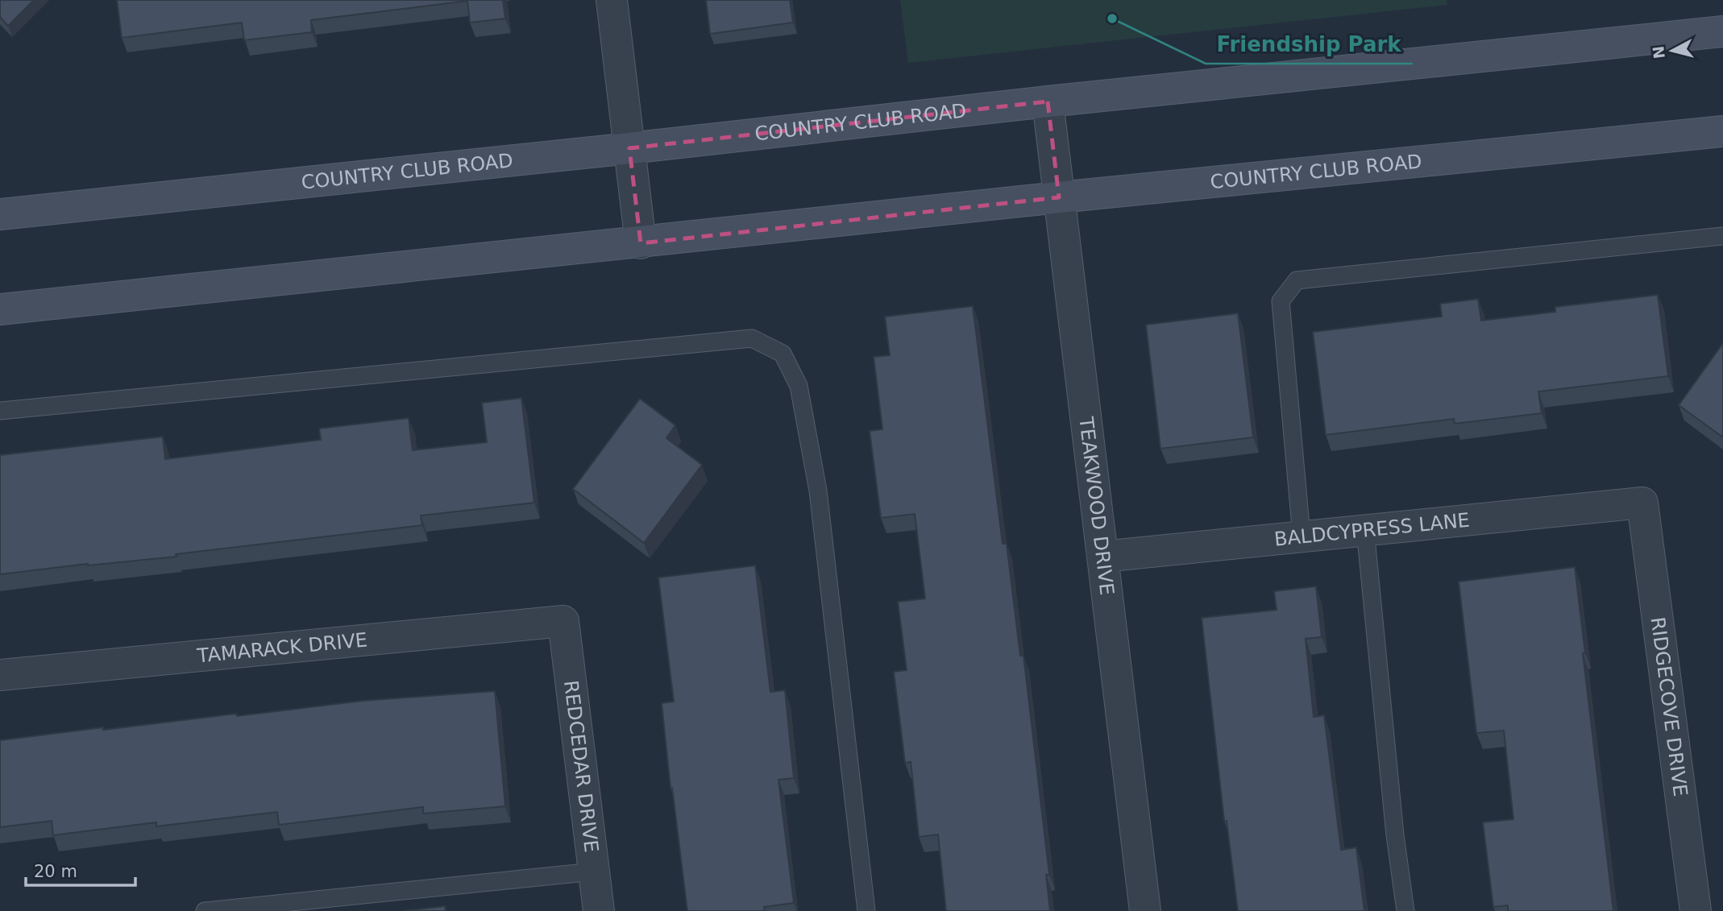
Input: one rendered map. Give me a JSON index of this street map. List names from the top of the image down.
{
  "streets": {
    "main road": ["COUNTRY CLUB ROAD"],
    "street": [
      "TEAKWOOD DRIVE",
      "BALDCYPRESS LANE",
      "TAMARACK DRIVE",
      "RIDGECOVE DRIVE",
      "REDCEDAR DRIVE"
    ]
  },
  "crossings": [
    ["COUNTRY CLUB ROAD", "TEAKWOOD DRIVE"],
    ["TEAKWOOD DRIVE", "BALDCYPRESS LANE"],
    ["BALDCYPRESS LANE", "RIDGECOVE DRIVE"],
    ["TAMARACK DRIVE", "REDCEDAR DRIVE"]
  ],
  "places": ["Friendship Park"],
  "scale_bar": "20 m",
  "north": "left"
}
